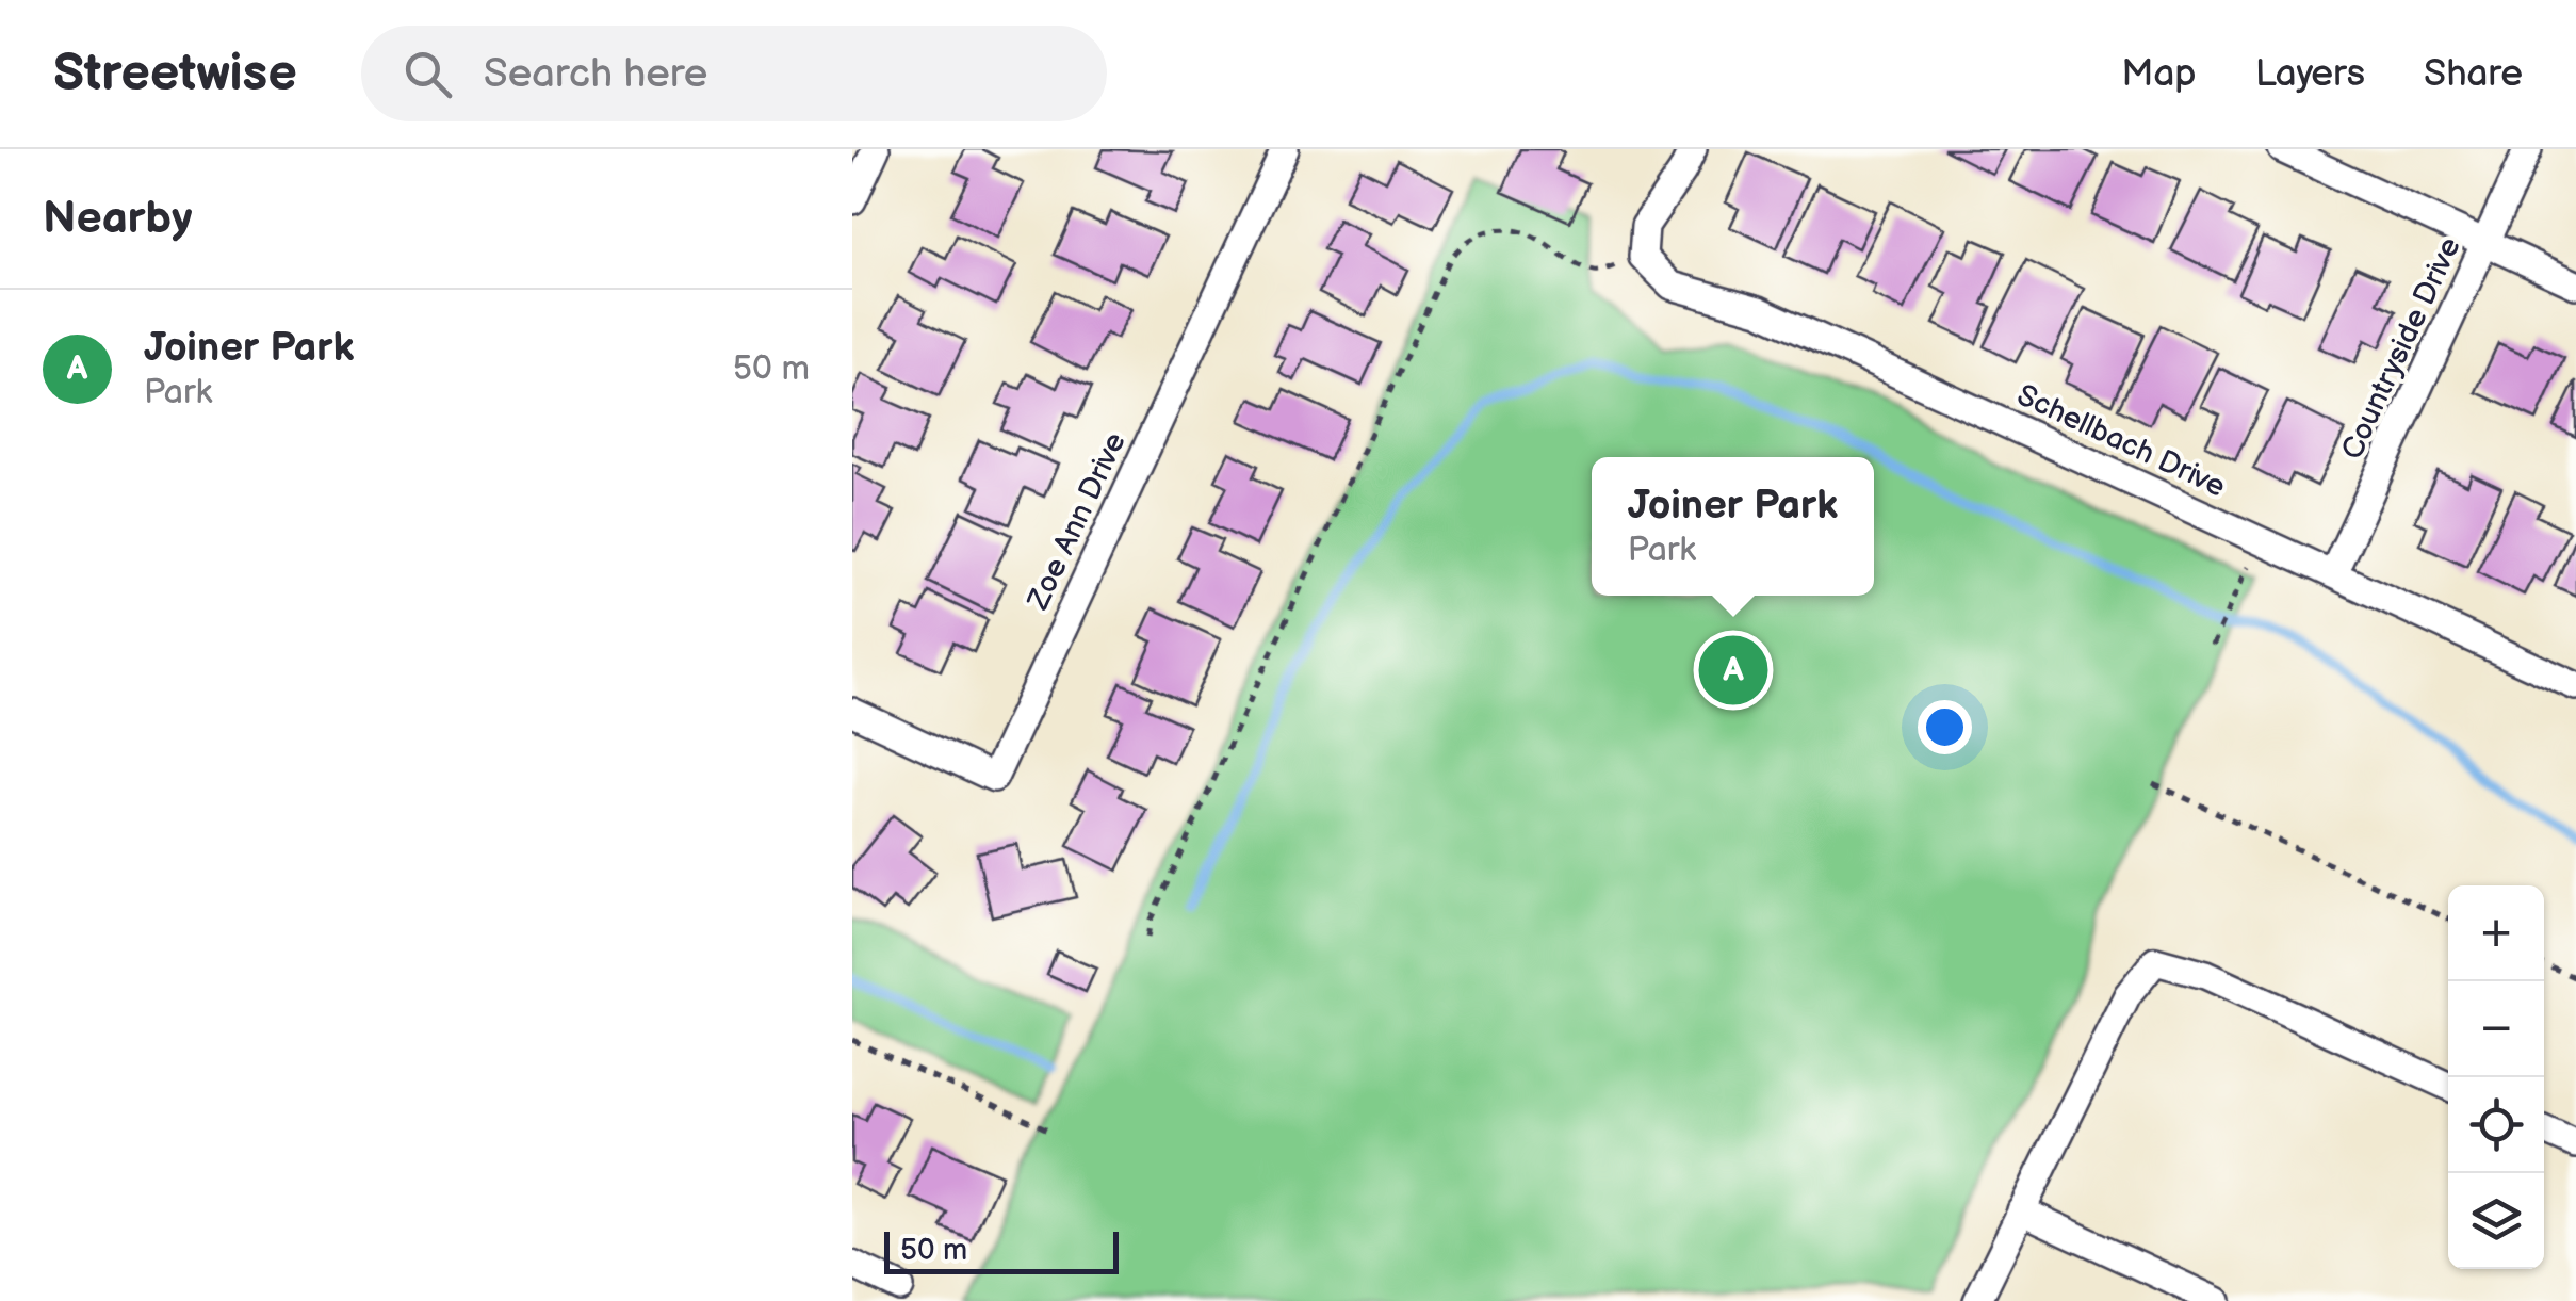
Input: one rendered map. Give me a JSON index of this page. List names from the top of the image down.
{
  "streets": {
    "street": ["Countryside Drive", "Schellbach Drive", "Zoe Ann Drive"]
  },
  "crossings": [
    ["Countryside Drive", "Schellbach Drive"]
  ],
  "scale_bar": "50 m",
  "page": {
    "header": "Streetwise",
    "search": "Search here",
    "nav": ["Map", "Layers", "Share"],
    "heading": "Nearby",
    "list": [
      {
        "mark": "A",
        "name": "Joiner Park",
        "note": "Park",
        "value": "50 m"
      }
    ],
    "popup": ["Joiner Park", "Park"],
    "pins": "A",
    "map_buttons": ["+", "−"],
    "scale": "50 m"
  }
}
